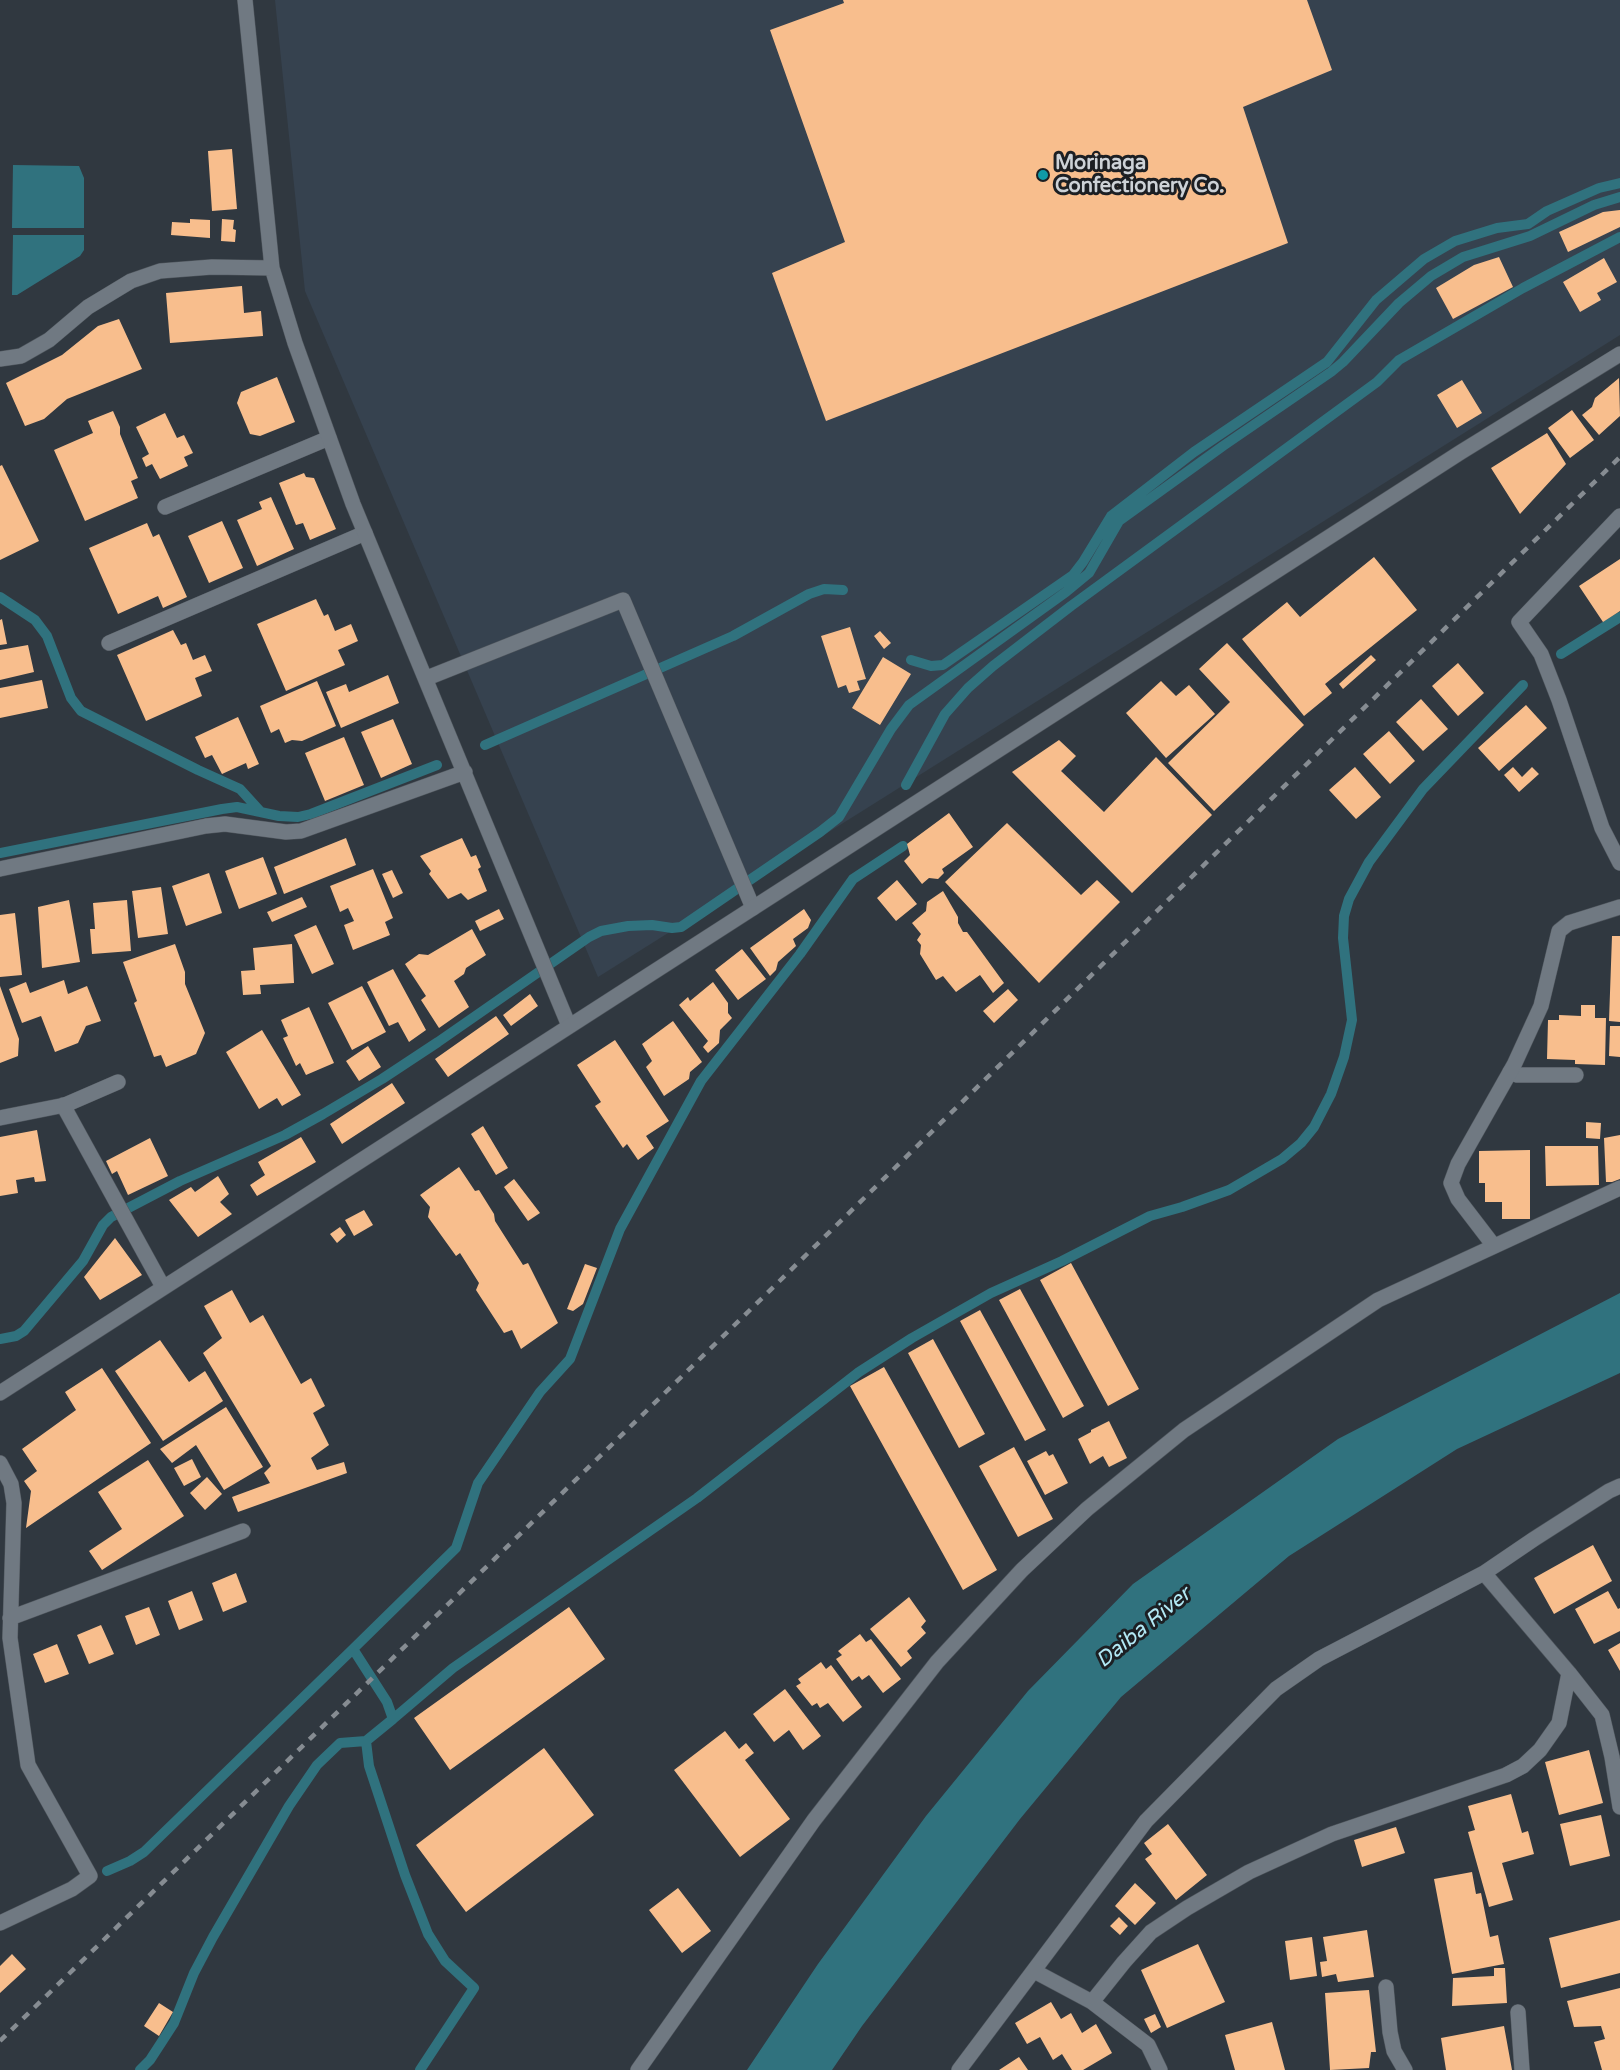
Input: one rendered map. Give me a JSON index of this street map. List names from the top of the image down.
{
  "water": ["Daiba River"],
  "places": ["Morinaga Confectionery Co."]
}
